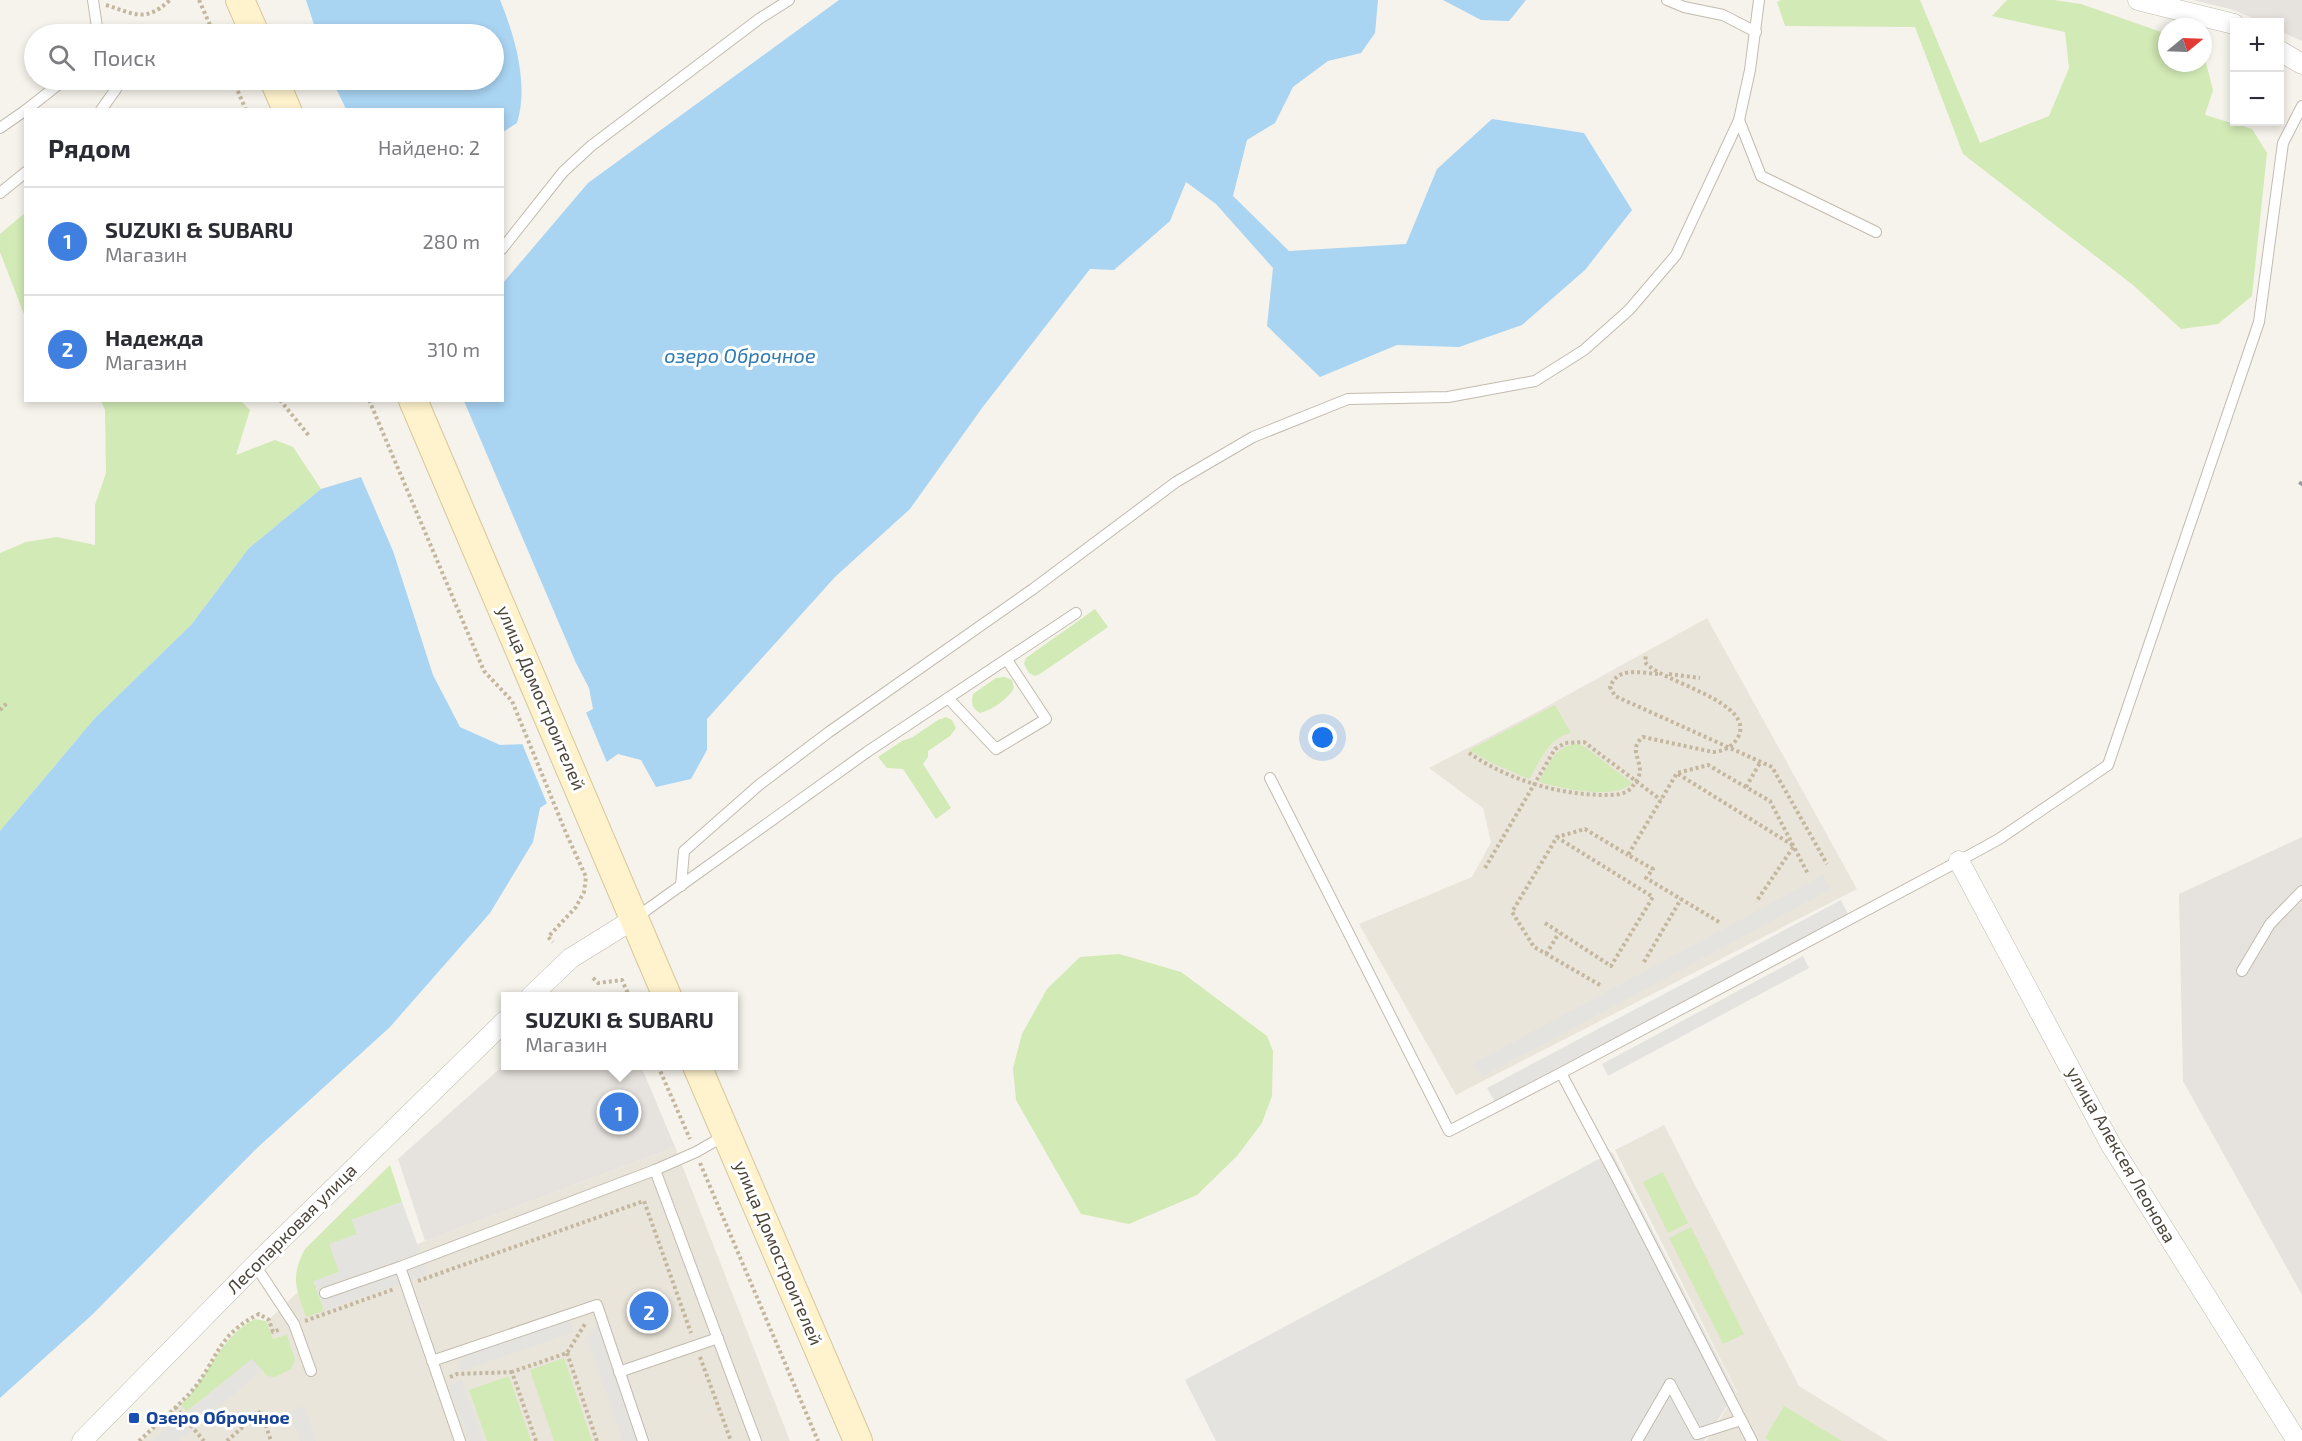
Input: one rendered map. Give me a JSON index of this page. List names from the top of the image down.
{
  "streets": {
    "main road": ["улица Домостроителей"],
    "street": ["улица Алексея Леонова", "Лесопарковая улица"]
  },
  "water": ["озеро Оброчное"],
  "places": {
    "transit": ["Озеро Оброчное"]
  },
  "north": "right",
  "page": {
    "map_buttons": ["+", "−"],
    "search": "Поиск",
    "heading": ["Рядом", "Найдено: 2"],
    "list": [
      {
        "mark": "1",
        "name": "SUZUKI & SUBARU",
        "note": "Магазин",
        "value": "280 m"
      },
      {
        "mark": "2",
        "name": "Надежда",
        "note": "Магазин",
        "value": "310 m"
      }
    ],
    "popup": ["SUZUKI & SUBARU", "Магазин"],
    "pins": ["1", "2"]
  }
}
